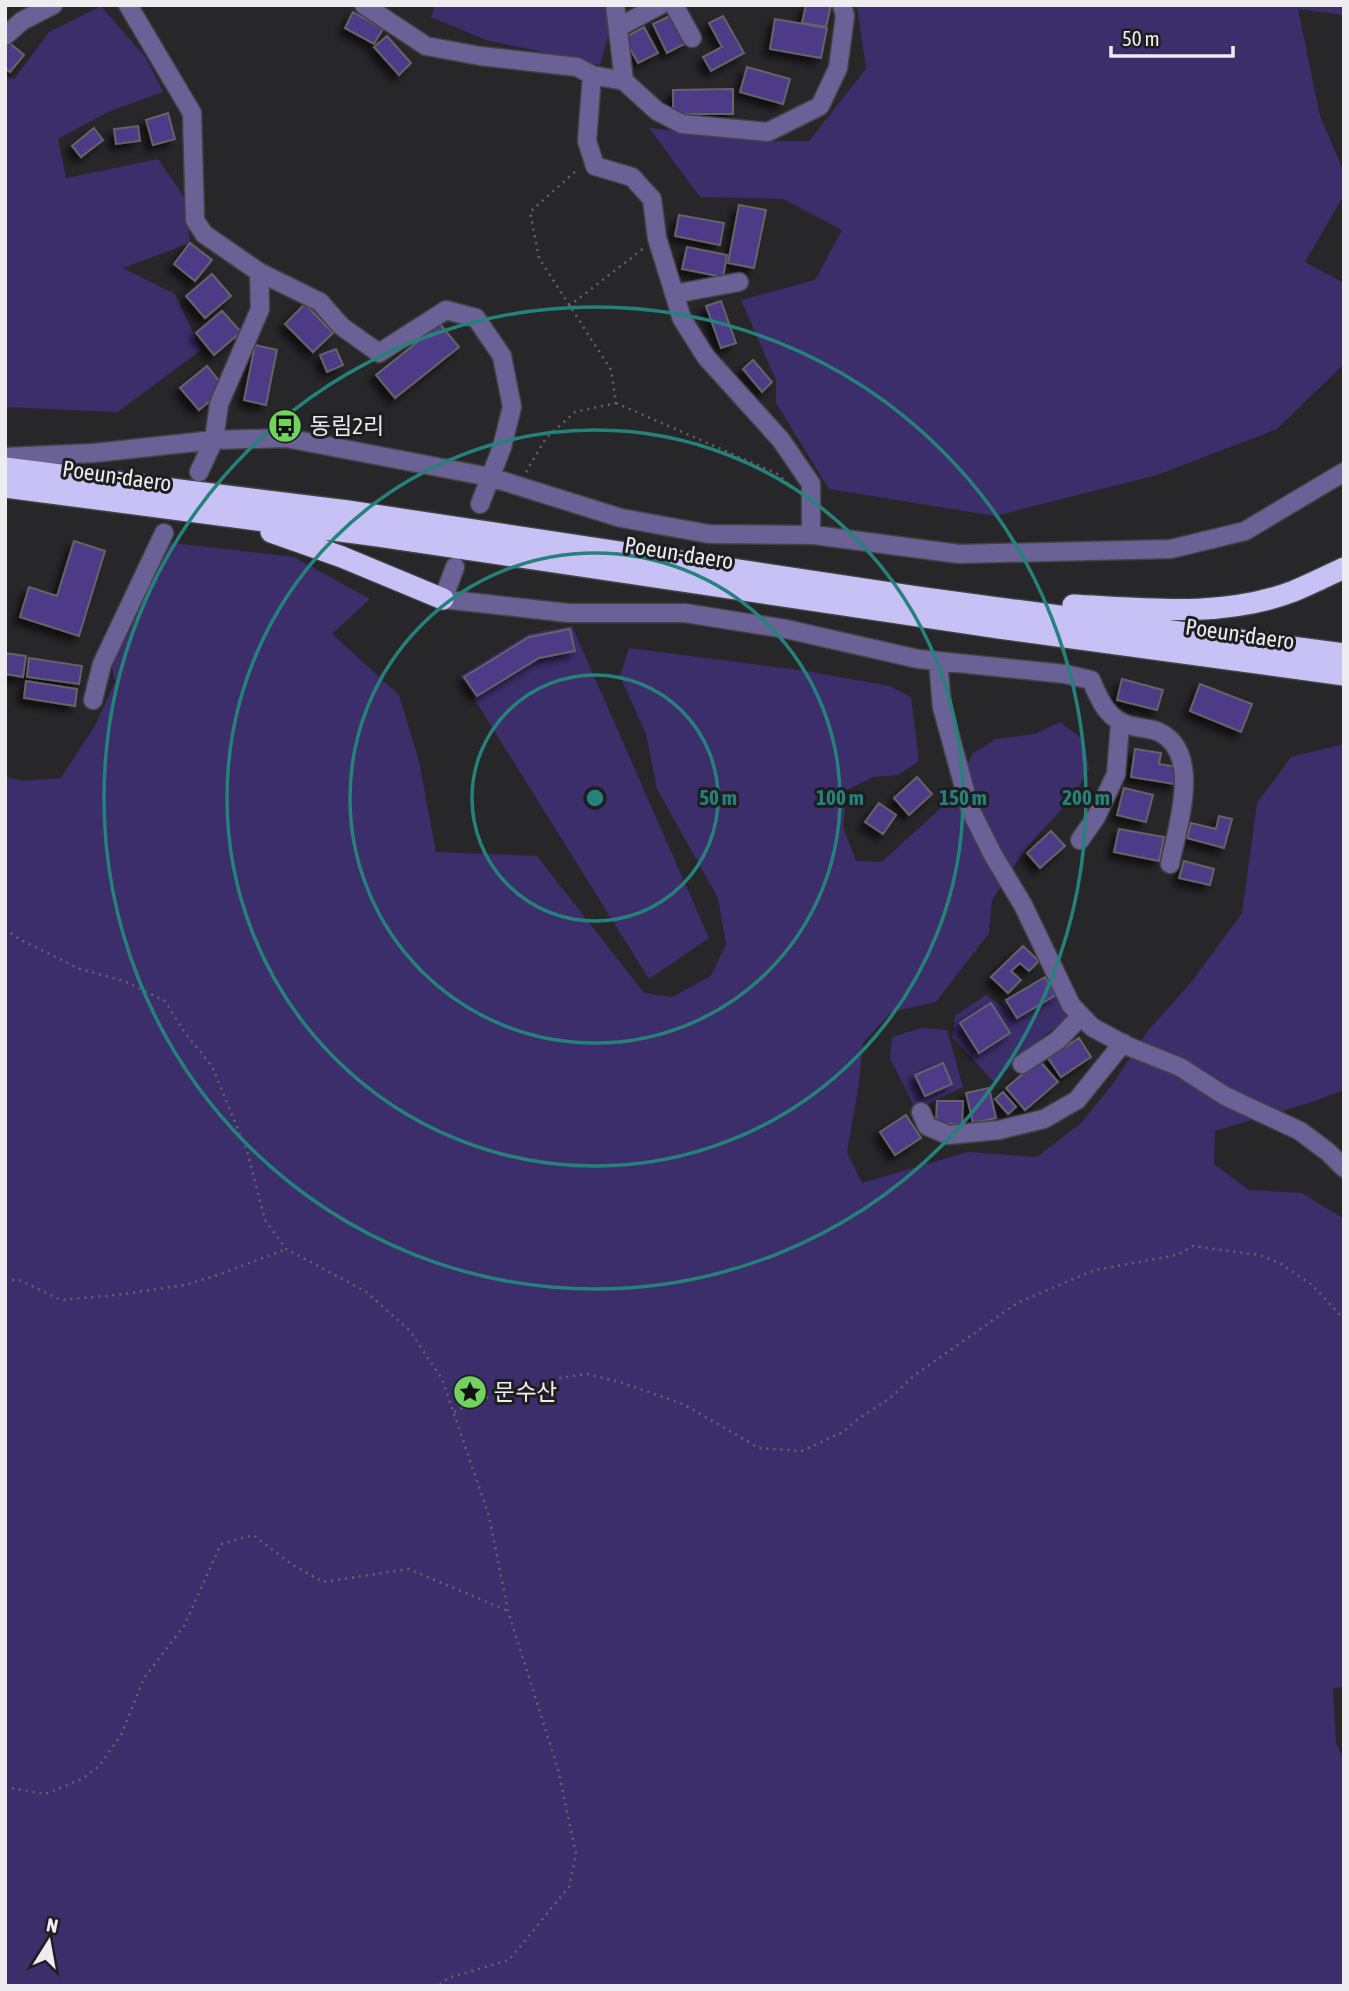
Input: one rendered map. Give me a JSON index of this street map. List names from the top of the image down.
{
  "streets": {
    "highway": ["Poeun-daero"]
  },
  "places": {
    "bus stop": ["동림2리"],
    "place": ["문수산"]
  },
  "scale_bar": "50 m",
  "north": "top",
  "rings": [
    "50 m",
    "100 m",
    "150 m",
    "200 m"
  ]
}
